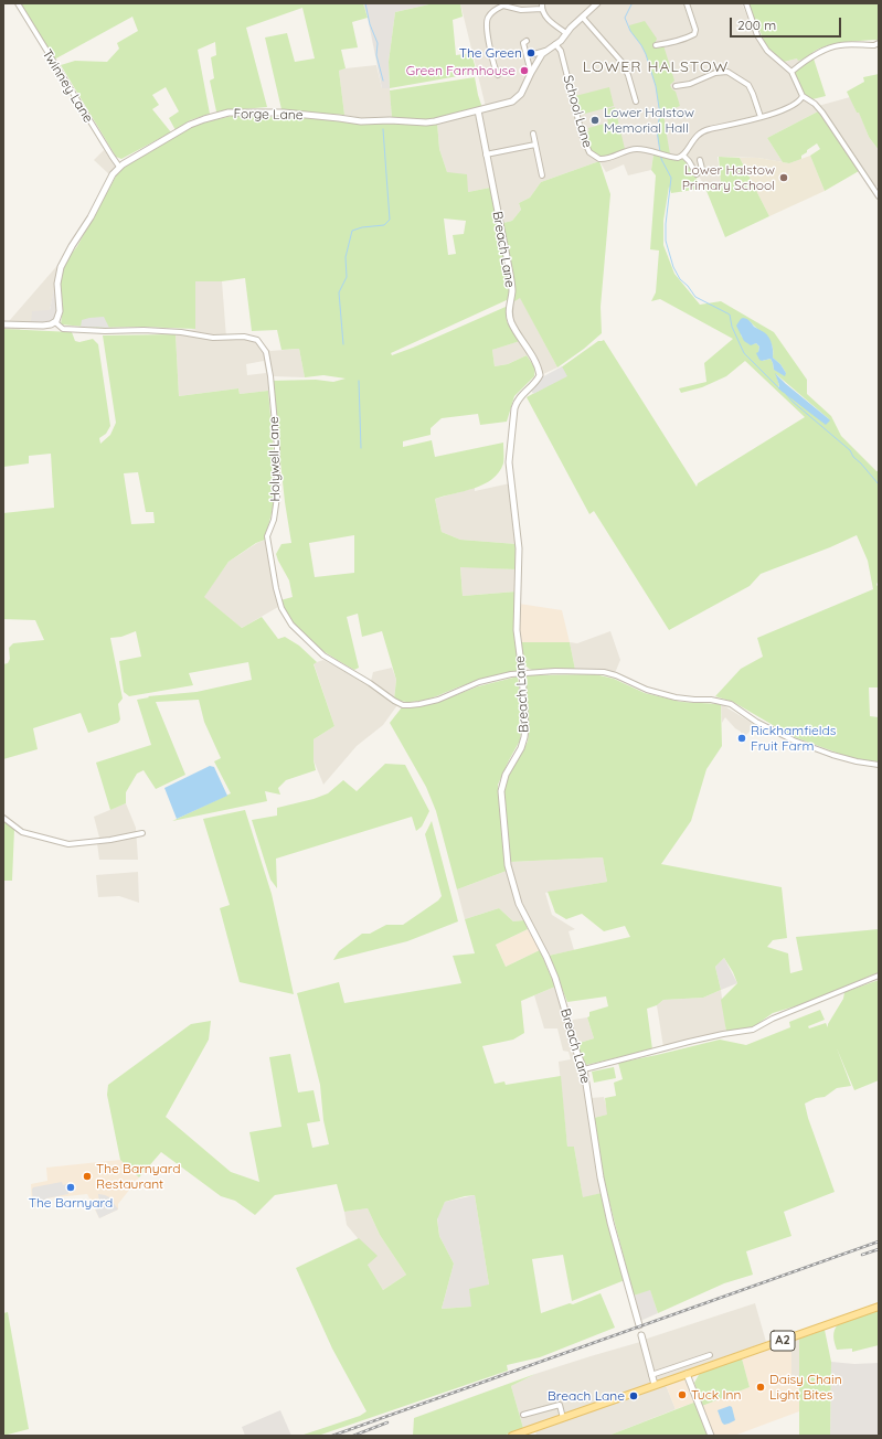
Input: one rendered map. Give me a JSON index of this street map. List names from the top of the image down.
{
  "streets": {
    "main road": ["A2"],
    "street": [
      "Twinney Lane",
      "School Lane",
      "Forge Lane",
      "Breach Lane",
      "Holywell Lane"
    ]
  },
  "crossings": [
    ["Twinney Lane", "Forge Lane"],
    ["Forge Lane", "Breach Lane"],
    ["Forge Lane", "Holywell Lane"],
    ["Breach Lane", "Holywell Lane"]
  ],
  "districts": ["LOWER HALSTOW"],
  "places": [
    "The Green",
    "Green Farmhouse",
    "Lower Halstow Memorial Hall",
    "Lower Halstow Primary School",
    "Rickhamfields Fruit Farm",
    "The Barnyard Restaurant",
    "The Barnyard",
    "Daisy Chain Light Bites",
    "Tuck Inn",
    "Breach Lane"
  ],
  "scale_bar": "200 m"
}
